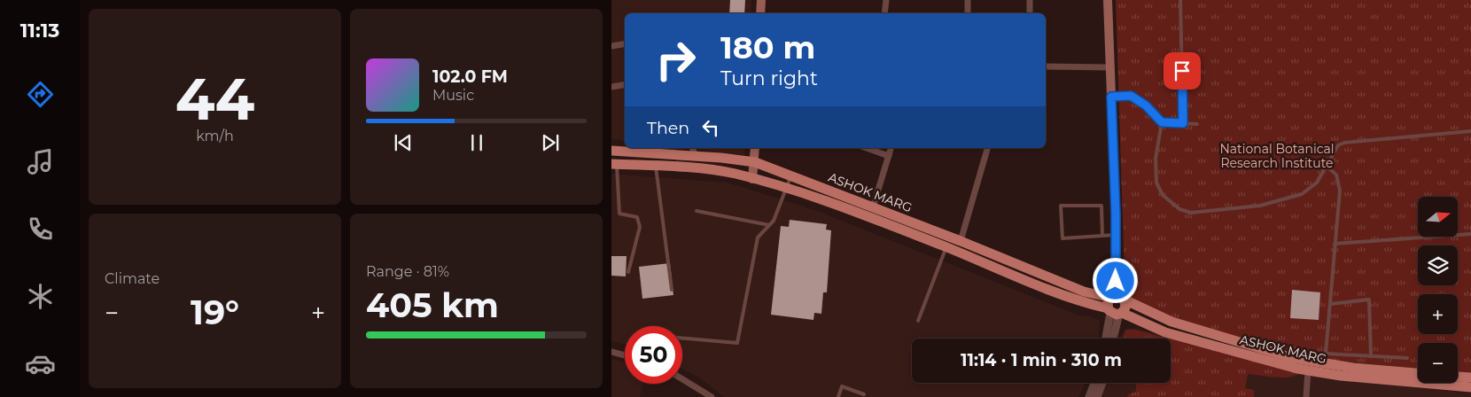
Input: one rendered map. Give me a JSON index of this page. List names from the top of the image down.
{
  "streets": {
    "main road": ["ASHOK MARG"]
  },
  "parks": ["National Botanical Research Institute"],
  "north": "right",
  "page": {
    "tabs": "11:13",
    "tile": [
      ["44", "km/h"],
      "Climate",
      ["Range · 81%", "405 km"]
    ],
    "turn": ["180 m", "Turn right"],
    "song": ["102.0 FM", "Music"],
    "then": "Then",
    "map_buttons": ["+", "−"],
    "heat": ["−", "19°", "+"],
    "limit": "50",
    "trip": "11:14 · 1 min · 310 m"
  }
}
